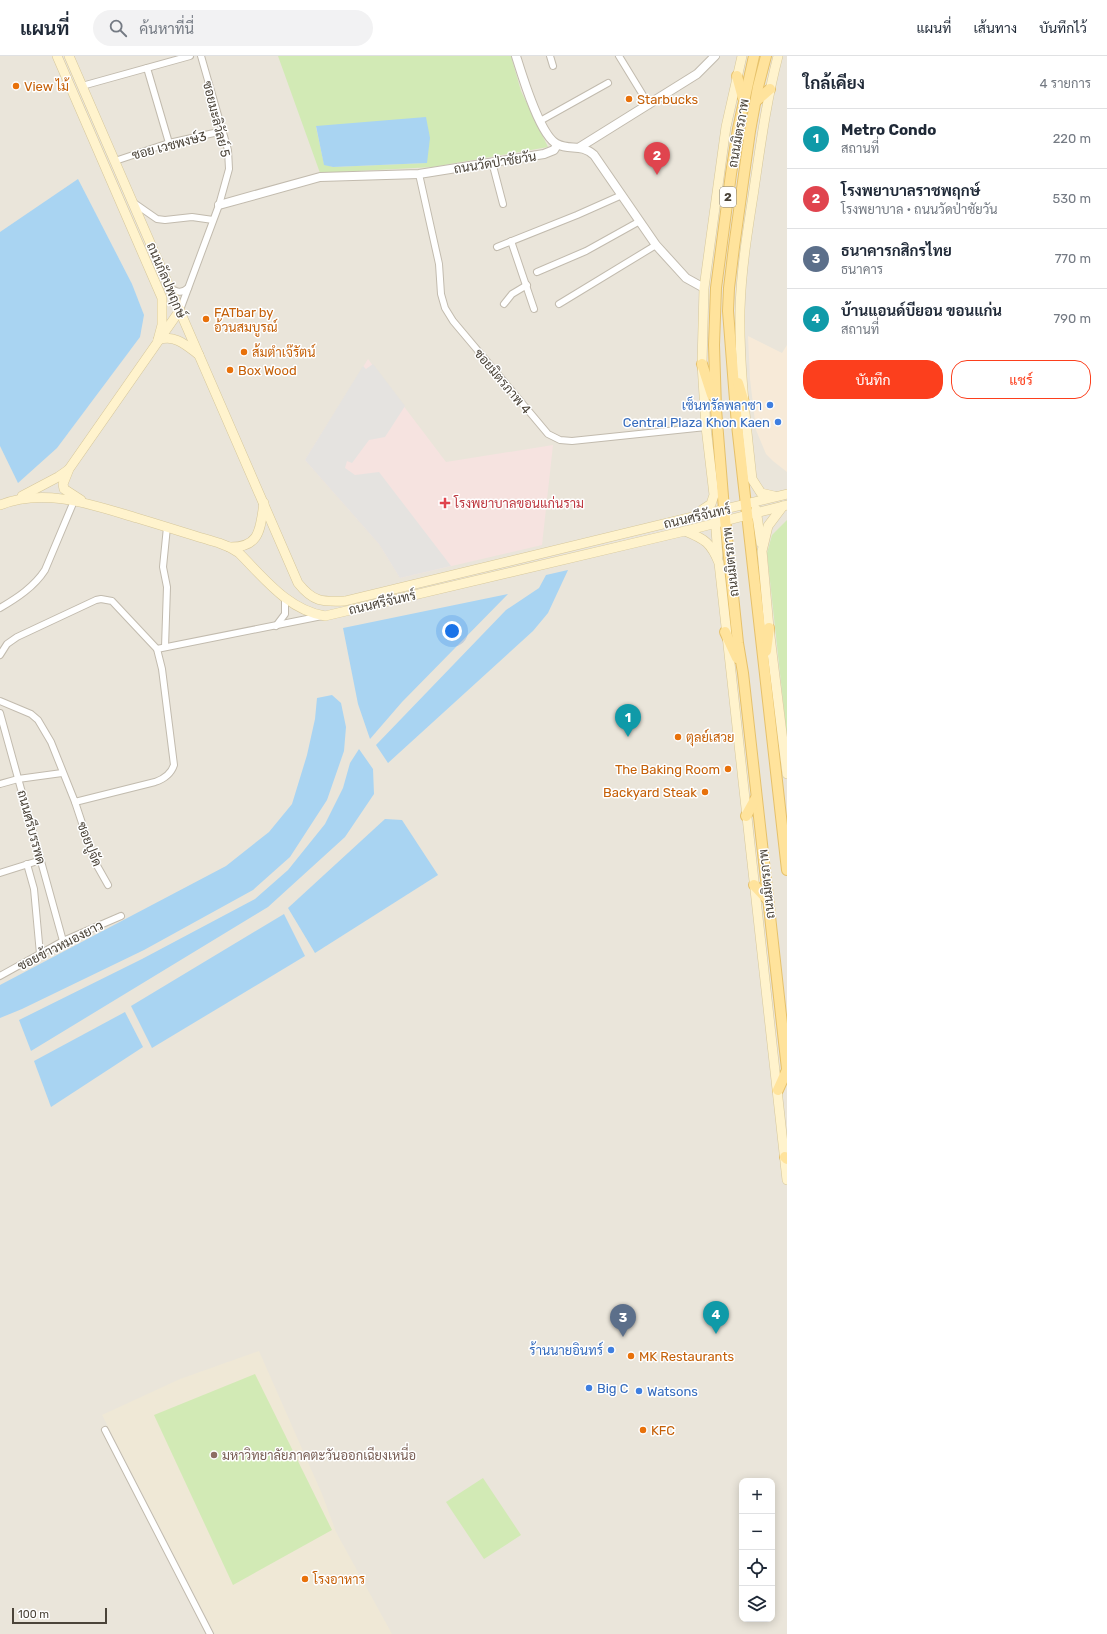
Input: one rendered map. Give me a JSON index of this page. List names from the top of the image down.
{
  "streets": {
    "main road": [
      "ถนนมิตรภาพ",
      "2",
      "ถนนกัลปพฤกษ์",
      "ถนนศรีจันทร์"
    ],
    "street": [
      "ซอยมะลิวัลย์ 5",
      "ซอย เวชพงษ์3",
      "ถนนวัดป่าชัยวัน",
      "ซอยมิตรภาพ 4",
      "ถนนศรีบรรพด",
      "ซอยปูจัด",
      "ซอยข้าวหมองยาว"
    ]
  },
  "crossings": [
    ["ซอยมะลิวัลย์ 5", "ซอย เวชพงษ์3"],
    ["ซอยมะลิวัลย์ 5", "ถนนวัดป่าชัยวัน"],
    ["ซอยมะลิวัลย์ 5", "ถนนกัลปพฤกษ์"],
    ["ถนนมิตรภาพ", "ซอยมิตรภาพ 4"],
    ["ถนนมิตรภาพ", "ถนนศรีจันทร์"],
    ["ซอย เวชพงษ์3", "ถนนกัลปพฤกษ์"],
    ["ถนนวัดป่าชัยวัน", "ซอยมิตรภาพ 4"],
    ["ถนนกัลปพฤกษ์", "ถนนศรีจันทร์"],
    ["ถนนศรีบรรพด", "ซอยข้าวหมองยาว"]
  ],
  "places": {
    "other": [
      "View ไม้",
      "Starbucks",
      "FATbar by อ้วนสมบูรณ์",
      "ส้มตำเจ๊รัตน์",
      "Box Wood",
      "เซ็นทรัลพลาซา",
      "Central Plaza Khon Kaen",
      "ตุลย์เสวย",
      "The Baking Room",
      "Backyard Steak",
      "ร้านนายอินทร์",
      "MK Restaurants",
      "Big C",
      "Watsons",
      "KFC",
      "มหาวิทยาลัยภาคตะวันออกเฉียงเหนี่อ",
      "โรงอาหาร"
    ],
    "health": ["โรงพยาบาลขอนแก่นราม"]
  },
  "scale_bar": "100 m",
  "page": {
    "header": "แผนที่",
    "search": "ค้นหาที่นี่",
    "nav": ["แผนที่", "เส้นทาง", "บันทึกไว้"],
    "heading": ["ใกล้เคียง", "4 รายการ"],
    "list": [
      {
        "mark": "1",
        "name": "Metro Condo",
        "note": "สถานที่",
        "value": "220 m"
      },
      {
        "mark": "2",
        "name": "โรงพยาบาลราชพฤกษ์",
        "note": "โรงพยาบาล · ถนนวัดป่าชัยวัน",
        "value": "530 m"
      },
      {
        "mark": "3",
        "name": "ธนาคารกสิกรไทย",
        "note": "ธนาคาร",
        "value": "770 m"
      },
      {
        "mark": "4",
        "name": "บ้านแอนด์บียอน ขอนแก่น",
        "note": "สถานที่",
        "value": "790 m"
      }
    ],
    "pins": [
      "2",
      "1",
      "4",
      "3"
    ],
    "buttons": ["บันทึก", "แชร์"],
    "map_buttons": ["+", "−"],
    "scale": "100 m"
  }
}
